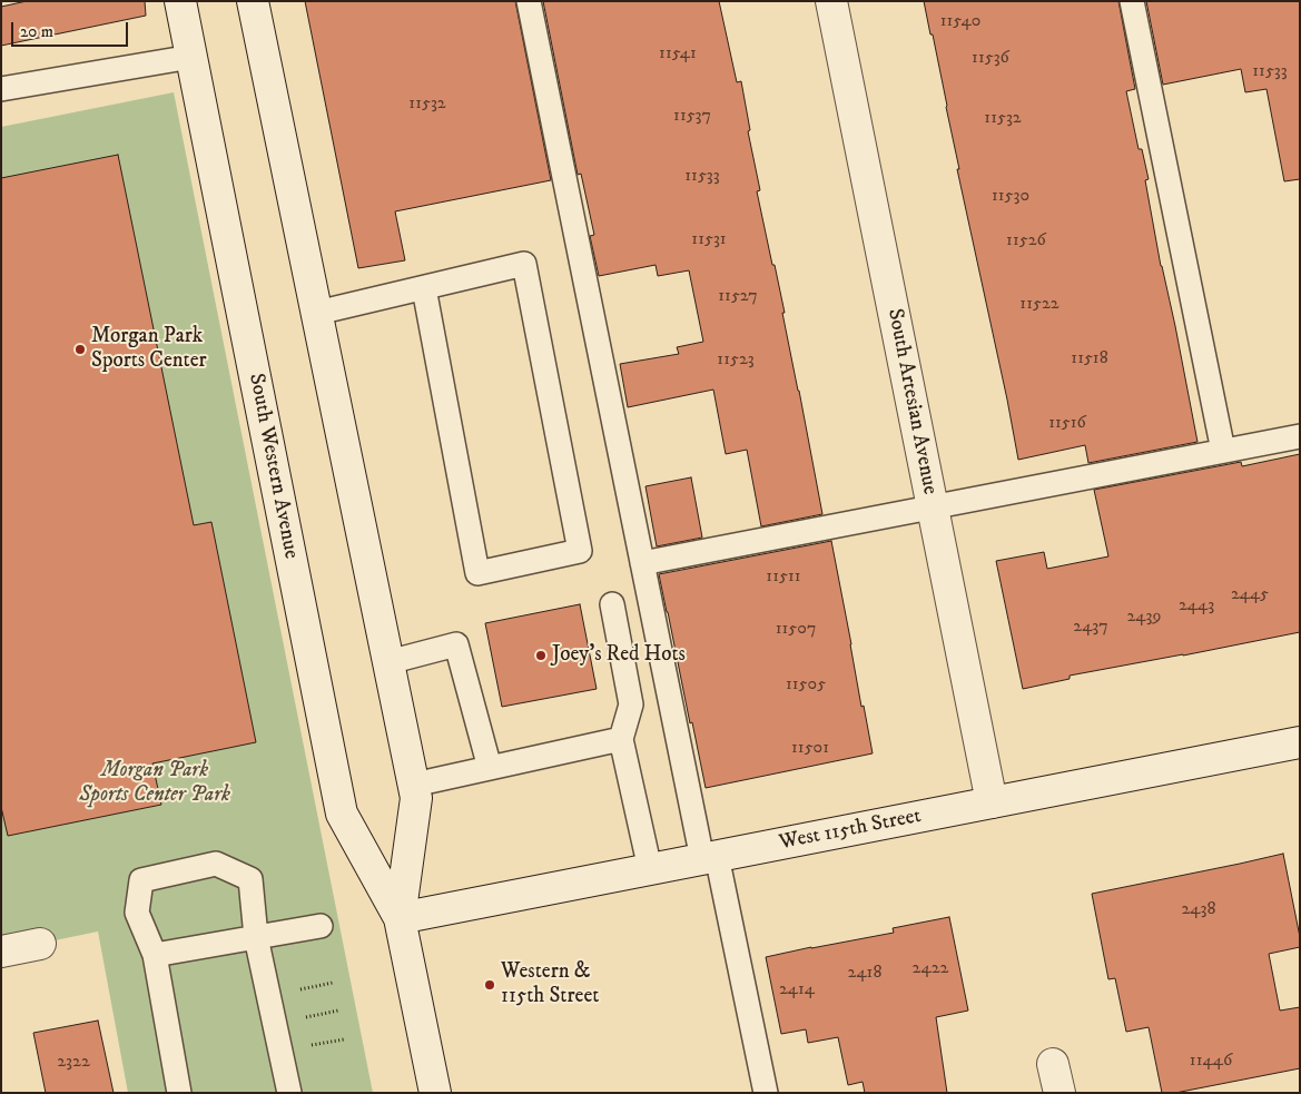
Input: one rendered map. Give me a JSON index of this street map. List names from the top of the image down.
{
  "streets": {
    "main road": ["South Artesian Avenue", "South Western Avenue", "West 115th Street"]
  },
  "crossings": [
    ["South Artesian Avenue", "West 115th Street"],
    ["South Western Avenue", "West 115th Street"]
  ],
  "parks": ["Morgan Park Sports Center Park"],
  "places": ["Morgan Park Sports Center", "Joey's Red Hots", "Western & 115th Street"],
  "house_numbers": [
    "11540",
    "11541",
    "11536",
    "11533",
    "11532",
    "11537",
    "11532",
    "11533",
    "11530",
    "11531",
    "11526",
    "11527",
    "11522",
    "11518",
    "11523",
    "11516",
    "11511",
    "2445",
    "2443",
    "2439",
    "2437",
    "11507",
    "11505",
    "11501",
    "2438",
    "2422",
    "2418",
    "2414",
    "11446",
    "2322"
  ],
  "scale_bar": "20 m"
}
